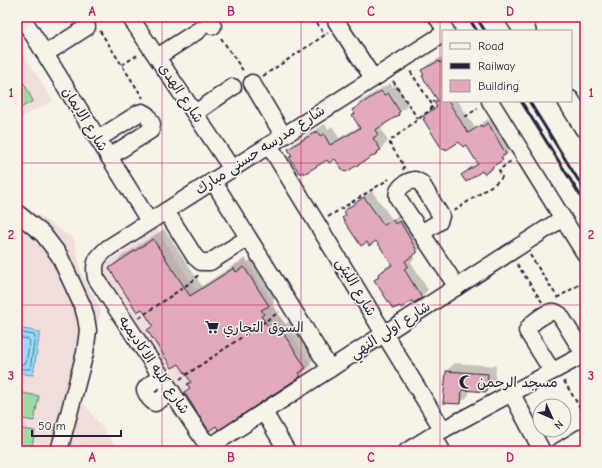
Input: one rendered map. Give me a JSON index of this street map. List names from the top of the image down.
{
  "streets": {
    "street": [
      "شارع الهدى",
      "شارع الايمان",
      "شارع مدرسه حسنى مبارك",
      "شارع الليثى",
      "شارع اولى النهي",
      "شارع كليه الاكاديميه"
    ]
  },
  "crossings": [
    ["شارع الهدى", "شارع مدرسه حسنى مبارك"],
    ["شارع الايمان", "شارع مدرسه حسنى مبارك"],
    ["شارع مدرسه حسنى مبارك", "شارع الليثى"],
    ["شارع مدرسه حسنى مبارك", "شارع كليه الاكاديميه"],
    ["شارع الليثى", "شارع اولى النهي"],
    ["شارع اولى النهي", "شارع كليه الاكاديميه"]
  ],
  "places": {
    "supermarket": ["السوق التجاري"],
    "mosque": ["مسجد الرحمن"]
  },
  "legend": ["Road", "Railway", "Building"],
  "scale_bar": "50 m",
  "north": "bottom right",
  "grid": {
    "columns": [
      "A",
      "B",
      "C",
      "D"
    ],
    "rows": ["1", "2", "3"]
  }
}
